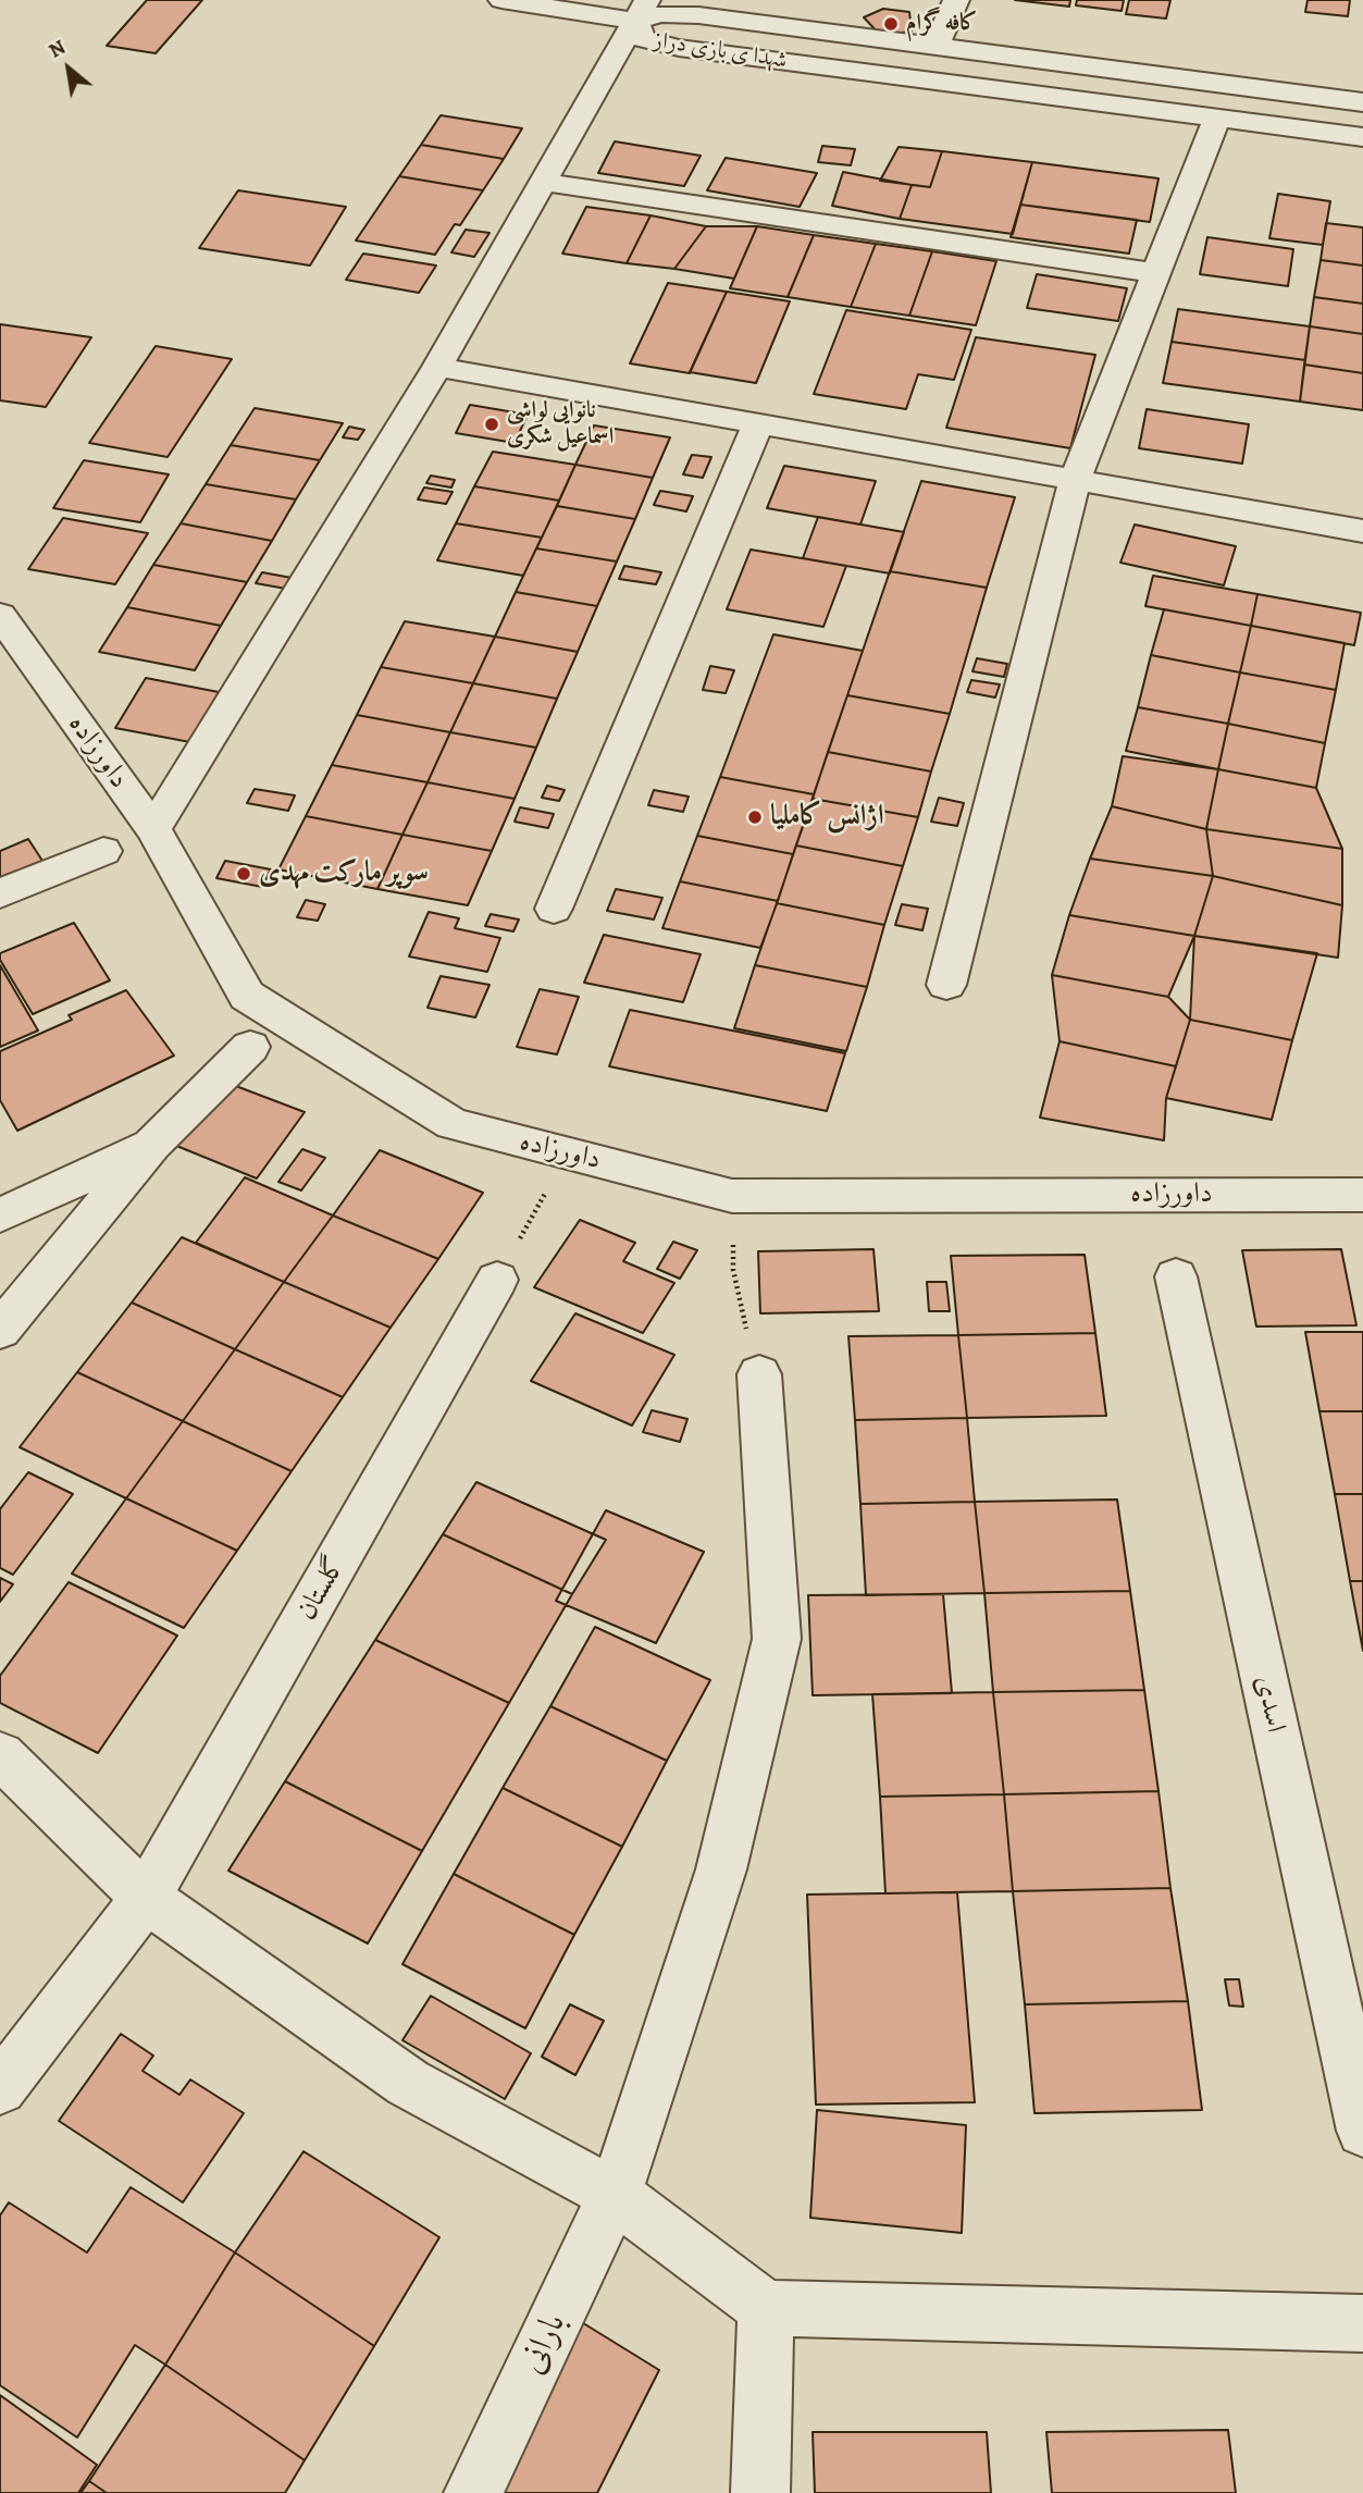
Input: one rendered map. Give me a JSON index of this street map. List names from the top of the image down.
{
  "streets": {
    "street": [
      "شهدا ی بازی دراز",
      "داورزاده",
      "گلستان",
      "اسدی",
      "بارانی"
    ]
  },
  "places": [
    "کافه گرام",
    "نانوایی لواشی اسماعیل شکری",
    "اژانس کاملیا",
    "سوپر مارکت مهدی"
  ],
  "north": "top left"
}
